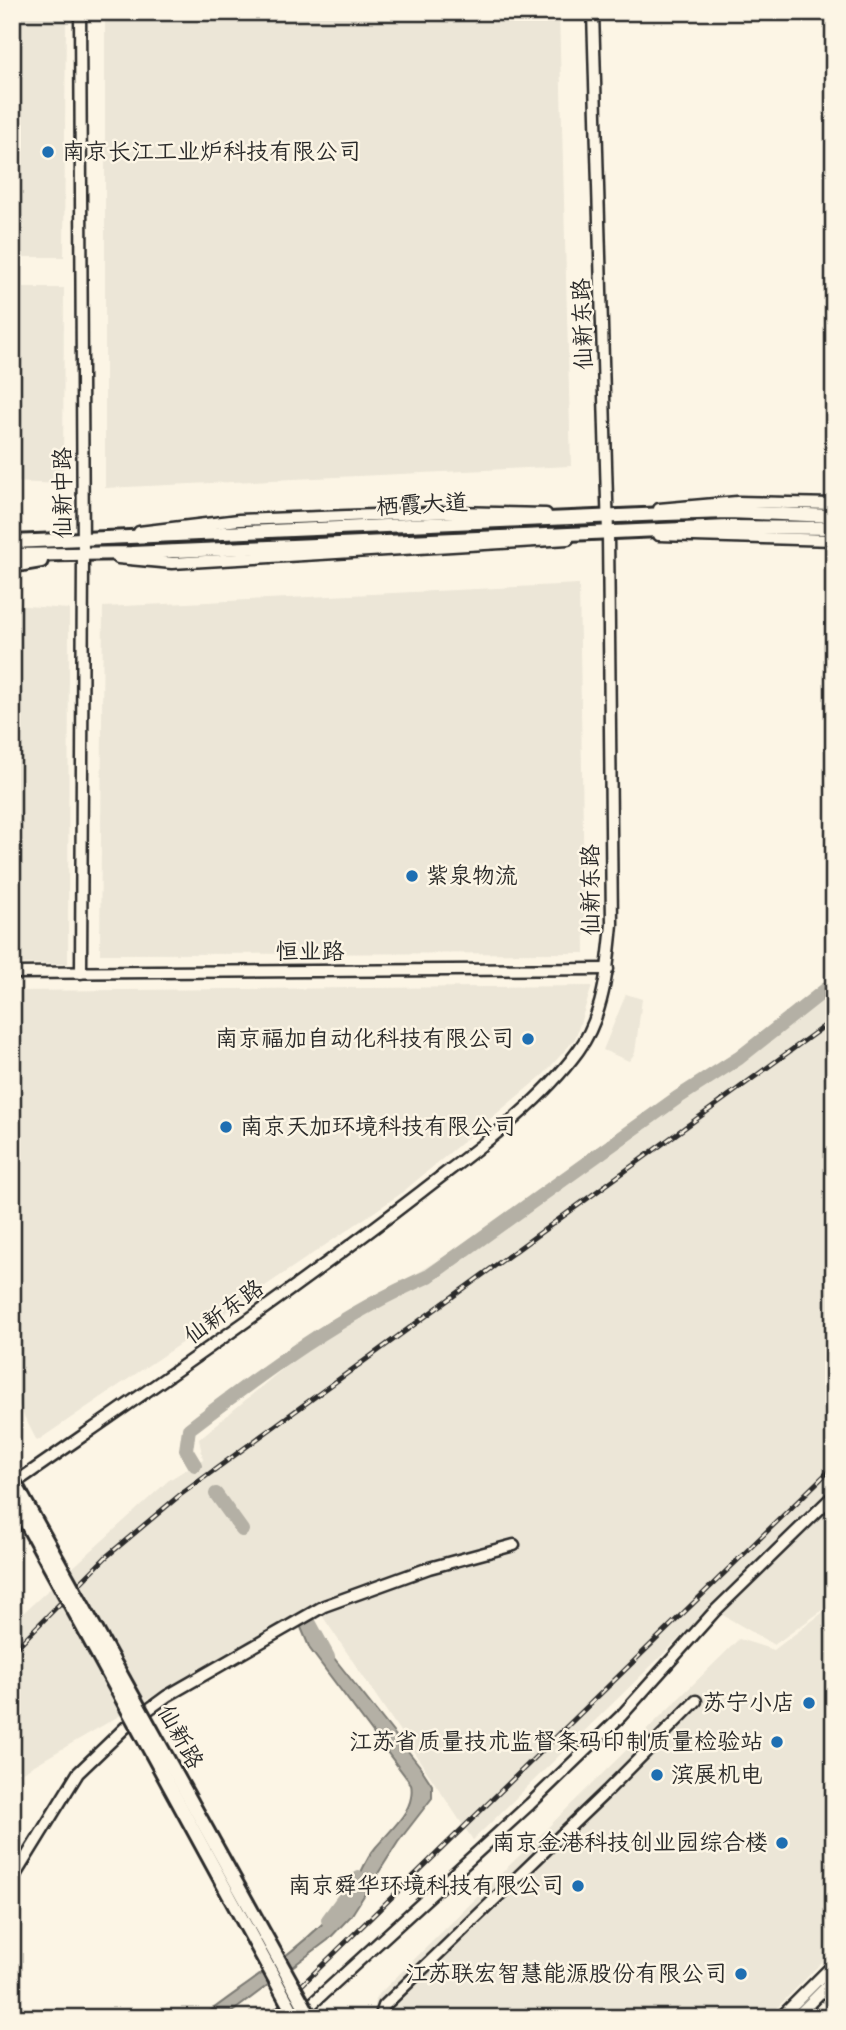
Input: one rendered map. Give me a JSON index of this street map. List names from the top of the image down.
{
  "streets": {
    "main road": ["栖霞大道", "仙新路"],
    "street": ["仙新东路", "仙新中路", "恒业路"]
  },
  "crossings": [
    ["仙新东路", "栖霞大道"],
    ["仙新东路", "恒业路"],
    ["仙新东路", "仙新路"],
    ["仙新中路", "栖霞大道"],
    ["仙新中路", "恒业路"]
  ],
  "places": [
    "南京长江工业炉科技有限公司",
    "紫泉物流",
    "南京福加自动化科技有限公司",
    "南京天加环境科技有限公司",
    "苏宁小店",
    "江苏省质量技术监督条码印制质量检验站",
    "滨展机电",
    "南京金港科技创业园综合楼",
    "南京舜华环境科技有限公司",
    "江苏联宏智慧能源股份有限公司"
  ]
}
